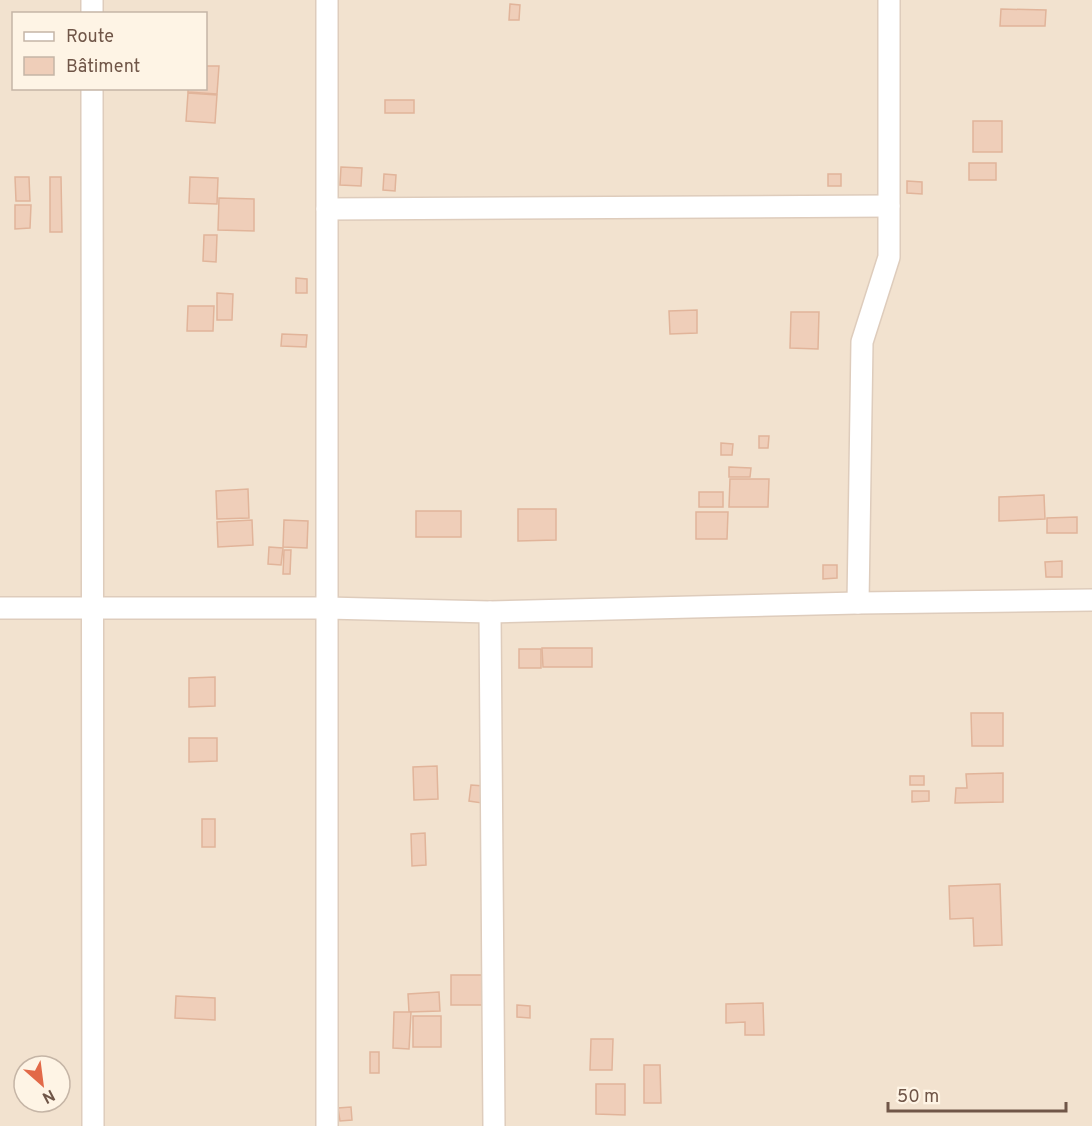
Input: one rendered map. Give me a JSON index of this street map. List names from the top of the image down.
{
  "legend": ["Route", "Bâtiment"],
  "scale_bar": "50 m",
  "north": "bottom right"
}
